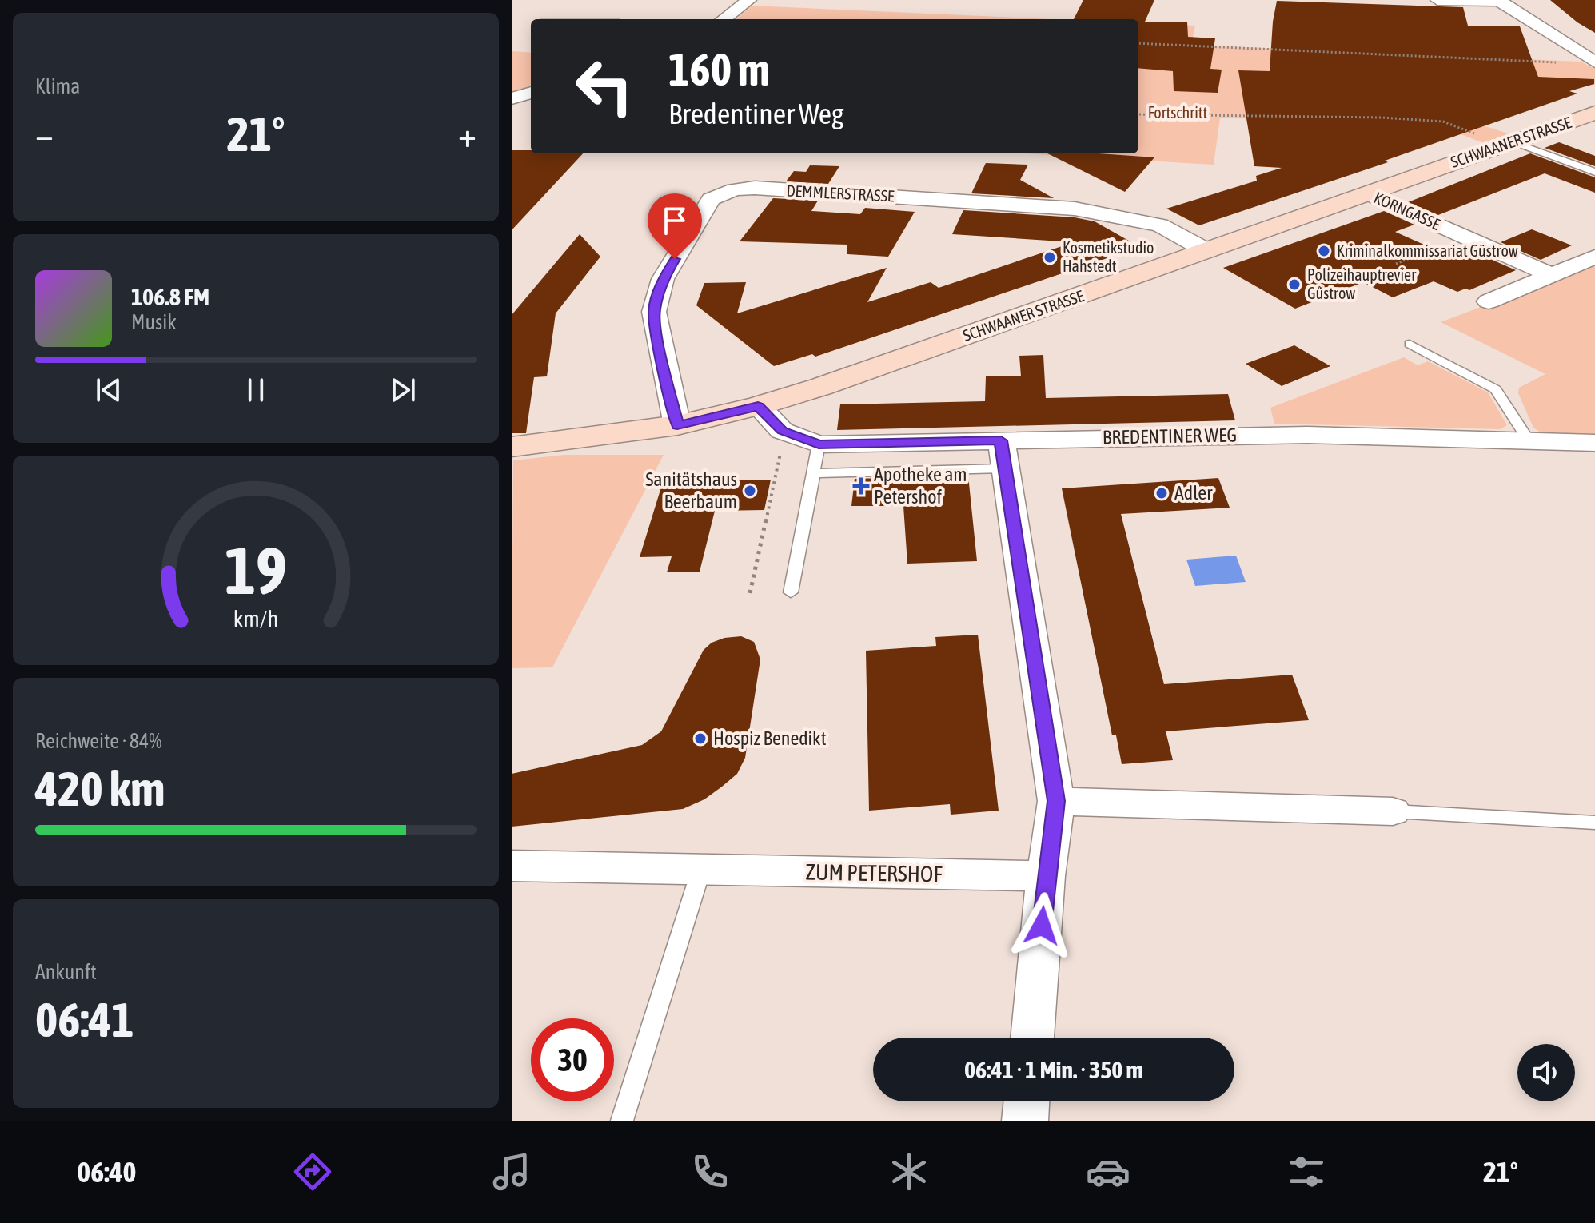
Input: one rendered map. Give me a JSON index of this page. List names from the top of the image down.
{
  "streets": {
    "main road": ["SCHWAANER STRASSE"],
    "street": [
      "DEMMLERSTRASSE",
      "KORNGASSE",
      "BREDENTINER WEG",
      "ZUM PETERSHOF"
    ]
  },
  "crossings": [
    ["SCHWAANER STRASSE", "DEMMLERSTRASSE"],
    ["SCHWAANER STRASSE", "KORNGASSE"],
    ["SCHWAANER STRASSE", "BREDENTINER WEG"]
  ],
  "parks": ["Fortschritt"],
  "places": {
    "other": [
      "Kriminalkommissariat Güstrow",
      "Kosmetikstudio Hahstedt",
      "Polizeihauptrevier Güstrow",
      "Sanitätshaus Beerbaum",
      "Adler",
      "Hospiz Benedikt"
    ],
    "health": ["Apotheke am Petershof"]
  },
  "page": {
    "tile": [
      "Klima",
      ["Reichweite · 84%", "420 km"],
      ["Ankunft", "06:41"]
    ],
    "turn": ["160 m", "Bredentiner Weg"],
    "heat": ["−", "21°", "+"],
    "song": ["106.8 FM", "Musik"],
    "limit": "30",
    "trip": "06:41 · 1 Min. · 350 m",
    "tabs": ["06:40", "21°"],
    "gauge": ["19", "km/h"]
  }
}
